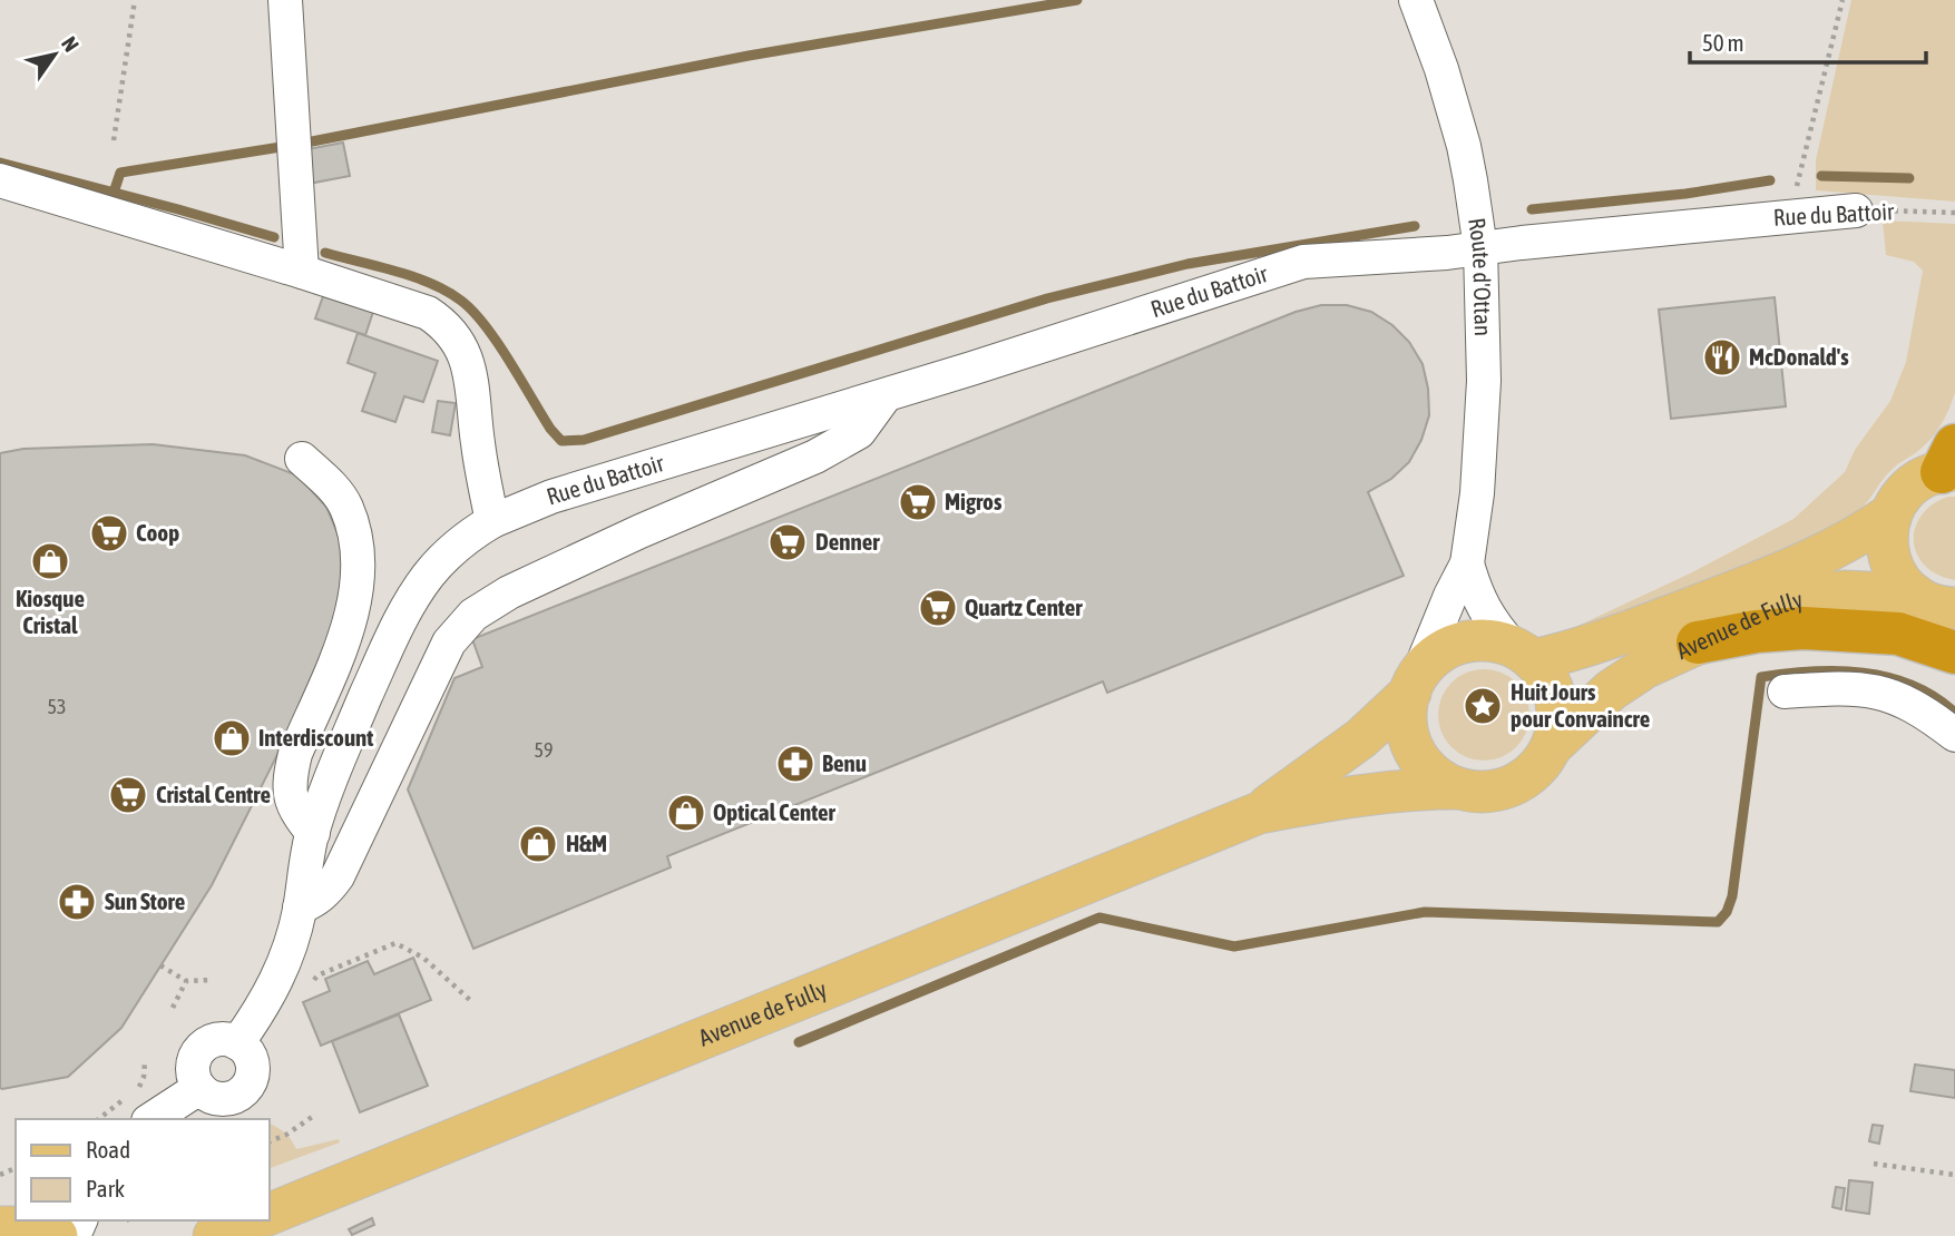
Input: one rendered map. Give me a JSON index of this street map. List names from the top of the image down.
{
  "streets": {
    "main road": ["Avenue de Fully"],
    "street": ["Rue du Battoir", "Route d'Ottan"]
  },
  "crossings": [
    ["Rue du Battoir", "Route d'Ottan"],
    ["Route d'Ottan", "Avenue de Fully"]
  ],
  "places": {
    "restaurant": ["McDonald's"],
    "supermarket": [
      "Migros",
      "Coop",
      "Denner",
      "Quartz Center",
      "Cristal Centre"
    ],
    "shop": [
      "Kiosque Cristal",
      "Interdiscount",
      "Optical Center",
      "H&M"
    ],
    "place": ["Huit Jours pour Convaincre"],
    "pharmacy": ["Benu", "Sun Store"]
  },
  "house_numbers": ["53", "59"],
  "legend": ["Road", "Park"],
  "scale_bar": "50 m",
  "north": "top right"
}
